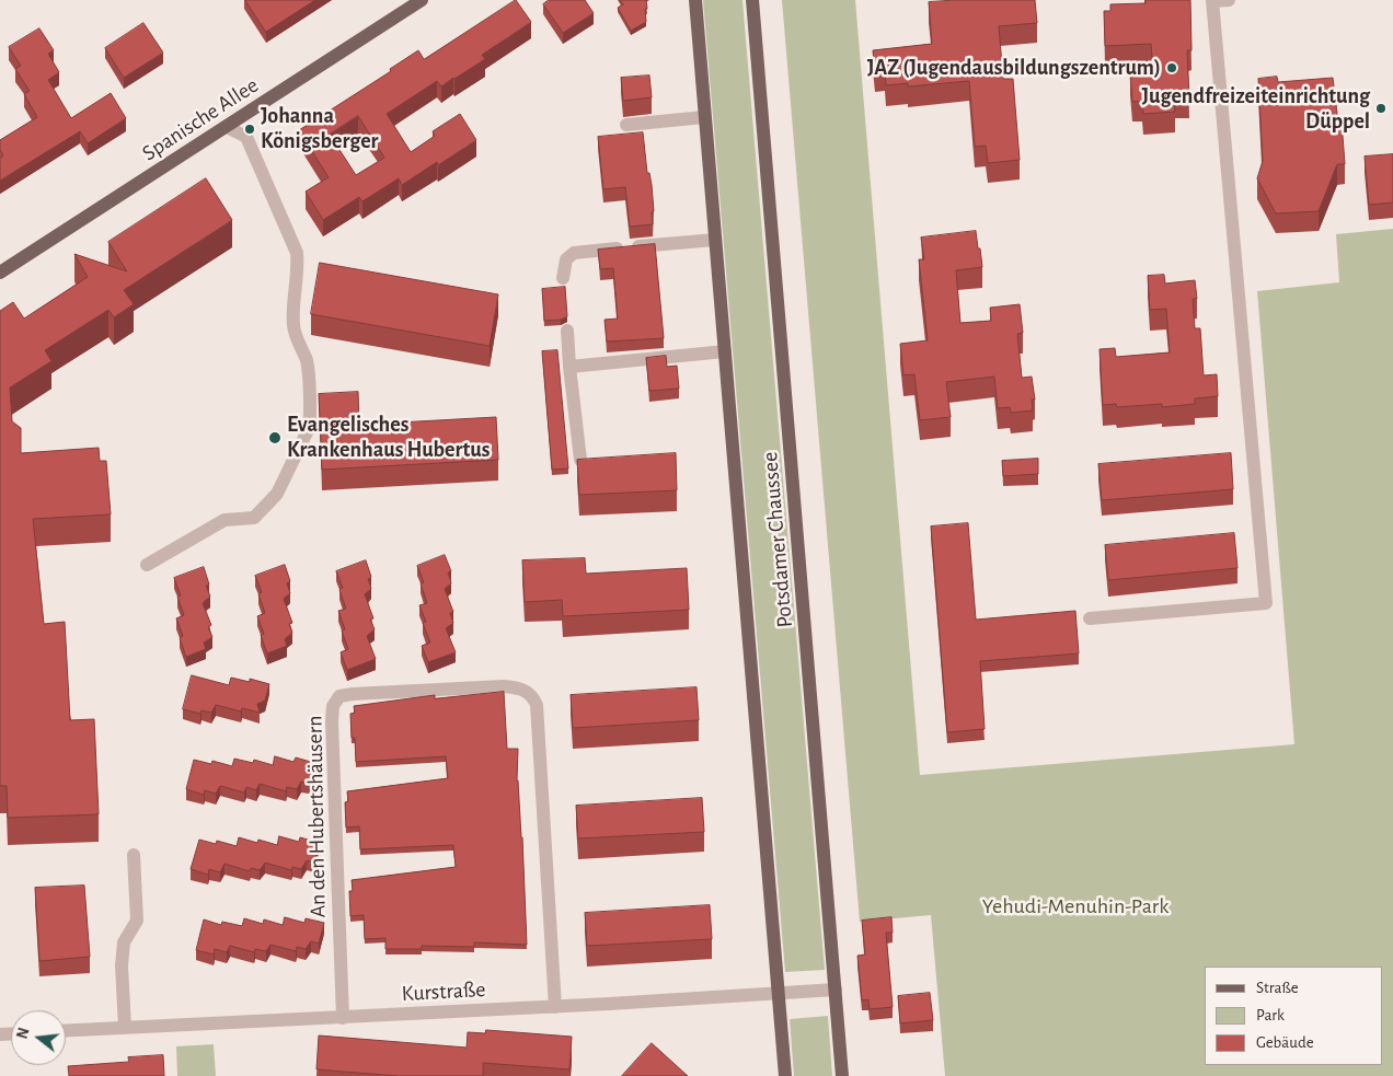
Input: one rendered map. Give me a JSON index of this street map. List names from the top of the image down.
{
  "streets": {
    "main road": ["Spanische Allee", "Potsdamer Chaussee"],
    "street": ["An den Hubertshäusern", "Kurstraße"]
  },
  "crossings": [
    ["Potsdamer Chaussee", "Kurstraße"],
    ["An den Hubertshäusern", "Kurstraße"]
  ],
  "parks": ["Yehudi-Menuhin-Park"],
  "places": [
    "JAZ (Jugendausbildungszentrum)",
    "Jugendfreizeiteinrichtung Düppel",
    "Johanna Königsberger",
    "Evangelisches Krankenhaus Hubertus"
  ],
  "legend": ["Straße", "Park", "Gebäude"],
  "north": "left"
}
